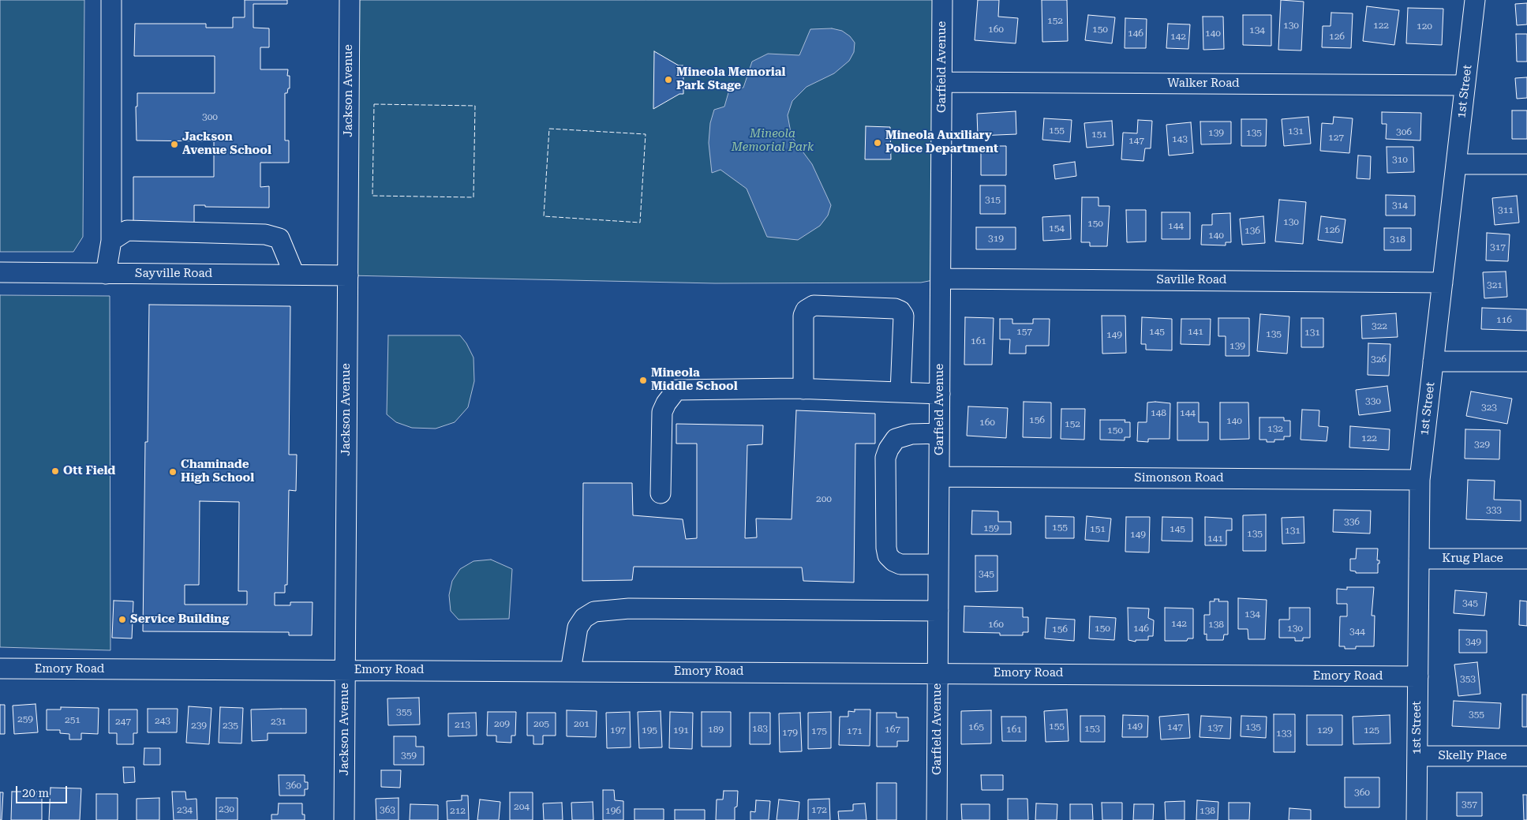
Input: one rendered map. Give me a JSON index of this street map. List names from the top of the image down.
{
  "streets": {
    "street": [
      "Garfield Avenue",
      "Walker Road",
      "Jackson Avenue",
      "1st Street",
      "Sayville Road",
      "Saville Road",
      "Simonson Road",
      "Krug Place",
      "Emory Road",
      "Skelly Place"
    ]
  },
  "crossings": [
    ["Garfield Avenue", "Walker Road"],
    ["Garfield Avenue", "Saville Road"],
    ["Garfield Avenue", "Simonson Road"],
    ["Garfield Avenue", "Emory Road"],
    ["Walker Road", "1st Street"],
    ["Jackson Avenue", "Sayville Road"],
    ["Jackson Avenue", "Emory Road"],
    ["1st Street", "Saville Road"],
    ["1st Street", "Simonson Road"],
    ["1st Street", "Krug Place"],
    ["1st Street", "Emory Road"],
    ["1st Street", "Skelly Place"]
  ],
  "parks": ["Mineola Memorial Park"],
  "places": [
    "Mineola Memorial Park Stage",
    "Mineola Auxiliary Police Department",
    "Jackson Avenue School",
    "Mineola Middle School",
    "Ott Field",
    "Chaminade High School",
    "Service Building"
  ],
  "house_numbers": [
    "152",
    "130",
    "122",
    "120",
    "160",
    "150",
    "134",
    "146",
    "140",
    "142",
    "126",
    "300",
    "155",
    "131",
    "306",
    "139",
    "135",
    "151",
    "127",
    "143",
    "147",
    "310",
    "315",
    "314",
    "311",
    "130",
    "150",
    "144",
    "154",
    "126",
    "136",
    "140",
    "319",
    "318",
    "317",
    "321",
    "116",
    "322",
    "157",
    "145",
    "141",
    "131",
    "135",
    "149",
    "161",
    "139",
    "326",
    "330",
    "323",
    "148",
    "144",
    "156",
    "140",
    "160",
    "152",
    "132",
    "150",
    "122",
    "329",
    "200",
    "333",
    "336",
    "155",
    "159",
    "151",
    "145",
    "131",
    "135",
    "149",
    "141",
    "345",
    "345",
    "134",
    "142",
    "160",
    "138",
    "150",
    "146",
    "130",
    "156",
    "344",
    "349",
    "353",
    "355",
    "355",
    "259",
    "251",
    "243",
    "247",
    "231",
    "209",
    "205",
    "201",
    "213",
    "239",
    "235",
    "155",
    "149",
    "165",
    "147",
    "135",
    "137",
    "183",
    "153",
    "189",
    "167",
    "161",
    "197",
    "195",
    "191",
    "129",
    "125",
    "175",
    "171",
    "179",
    "133",
    "359",
    "360",
    "360",
    "357",
    "204",
    "230",
    "234",
    "363",
    "172",
    "212",
    "196",
    "138"
  ],
  "scale_bar": "20 m"
}
